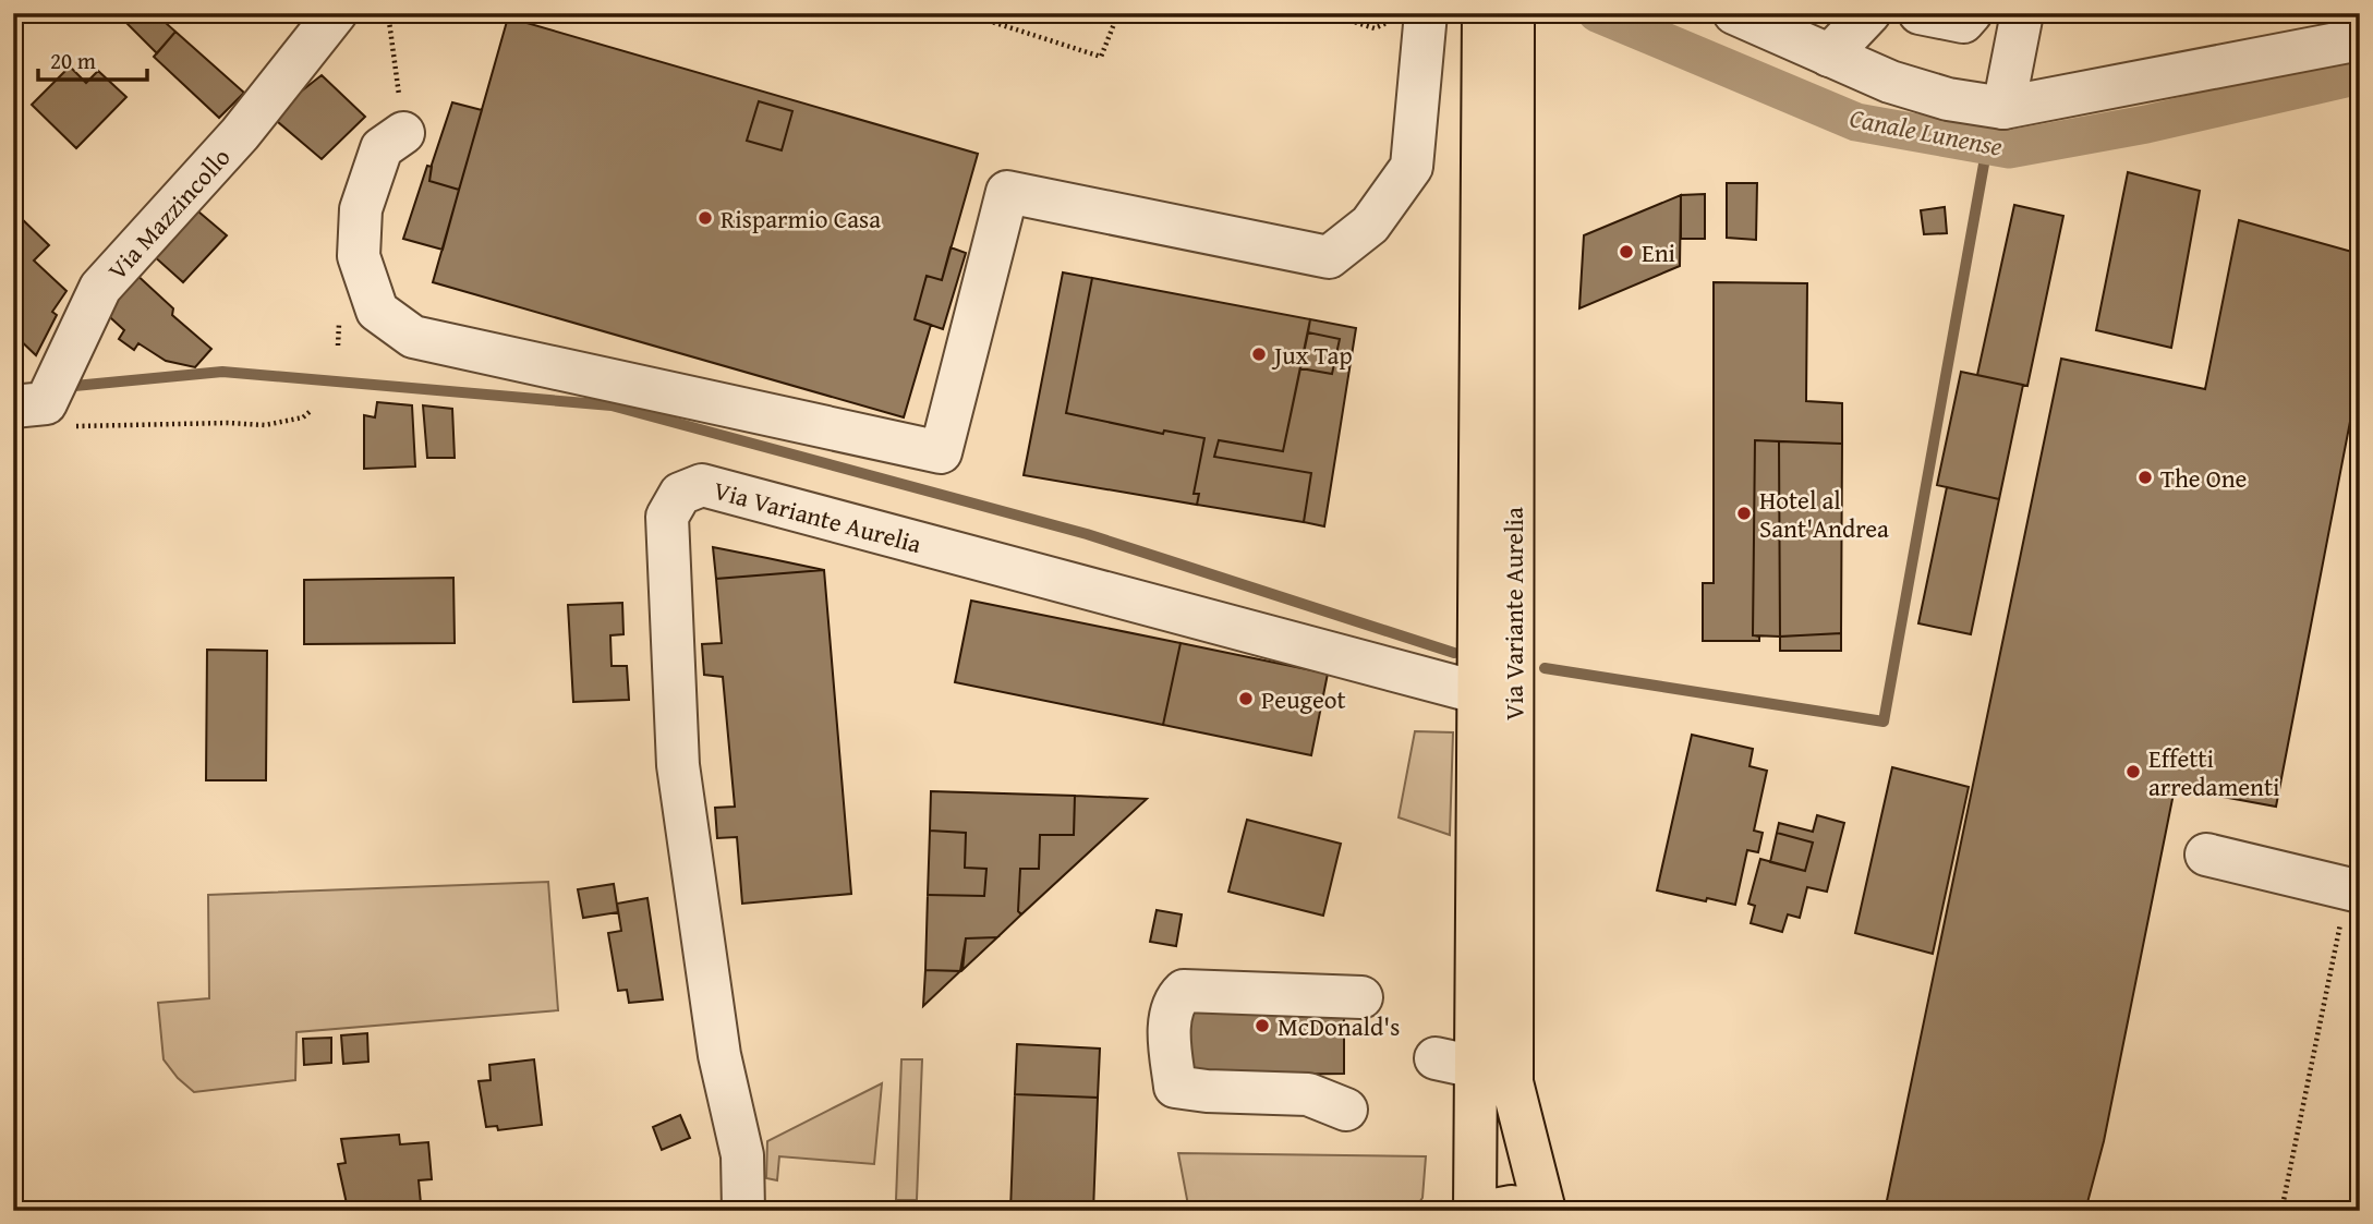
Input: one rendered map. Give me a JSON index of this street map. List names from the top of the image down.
{
  "streets": {
    "main road": ["Via Variante Aurelia"],
    "street": ["Via Mazzincollo"]
  },
  "water": ["Canale Lunense"],
  "places": [
    "Risparmio Casa",
    "Eni",
    "Jux Tap",
    "The One",
    "Hotel al Sant'Andrea",
    "Peugeot",
    "Effetti arredamenti",
    "McDonald's"
  ],
  "scale_bar": "20 m"
}
